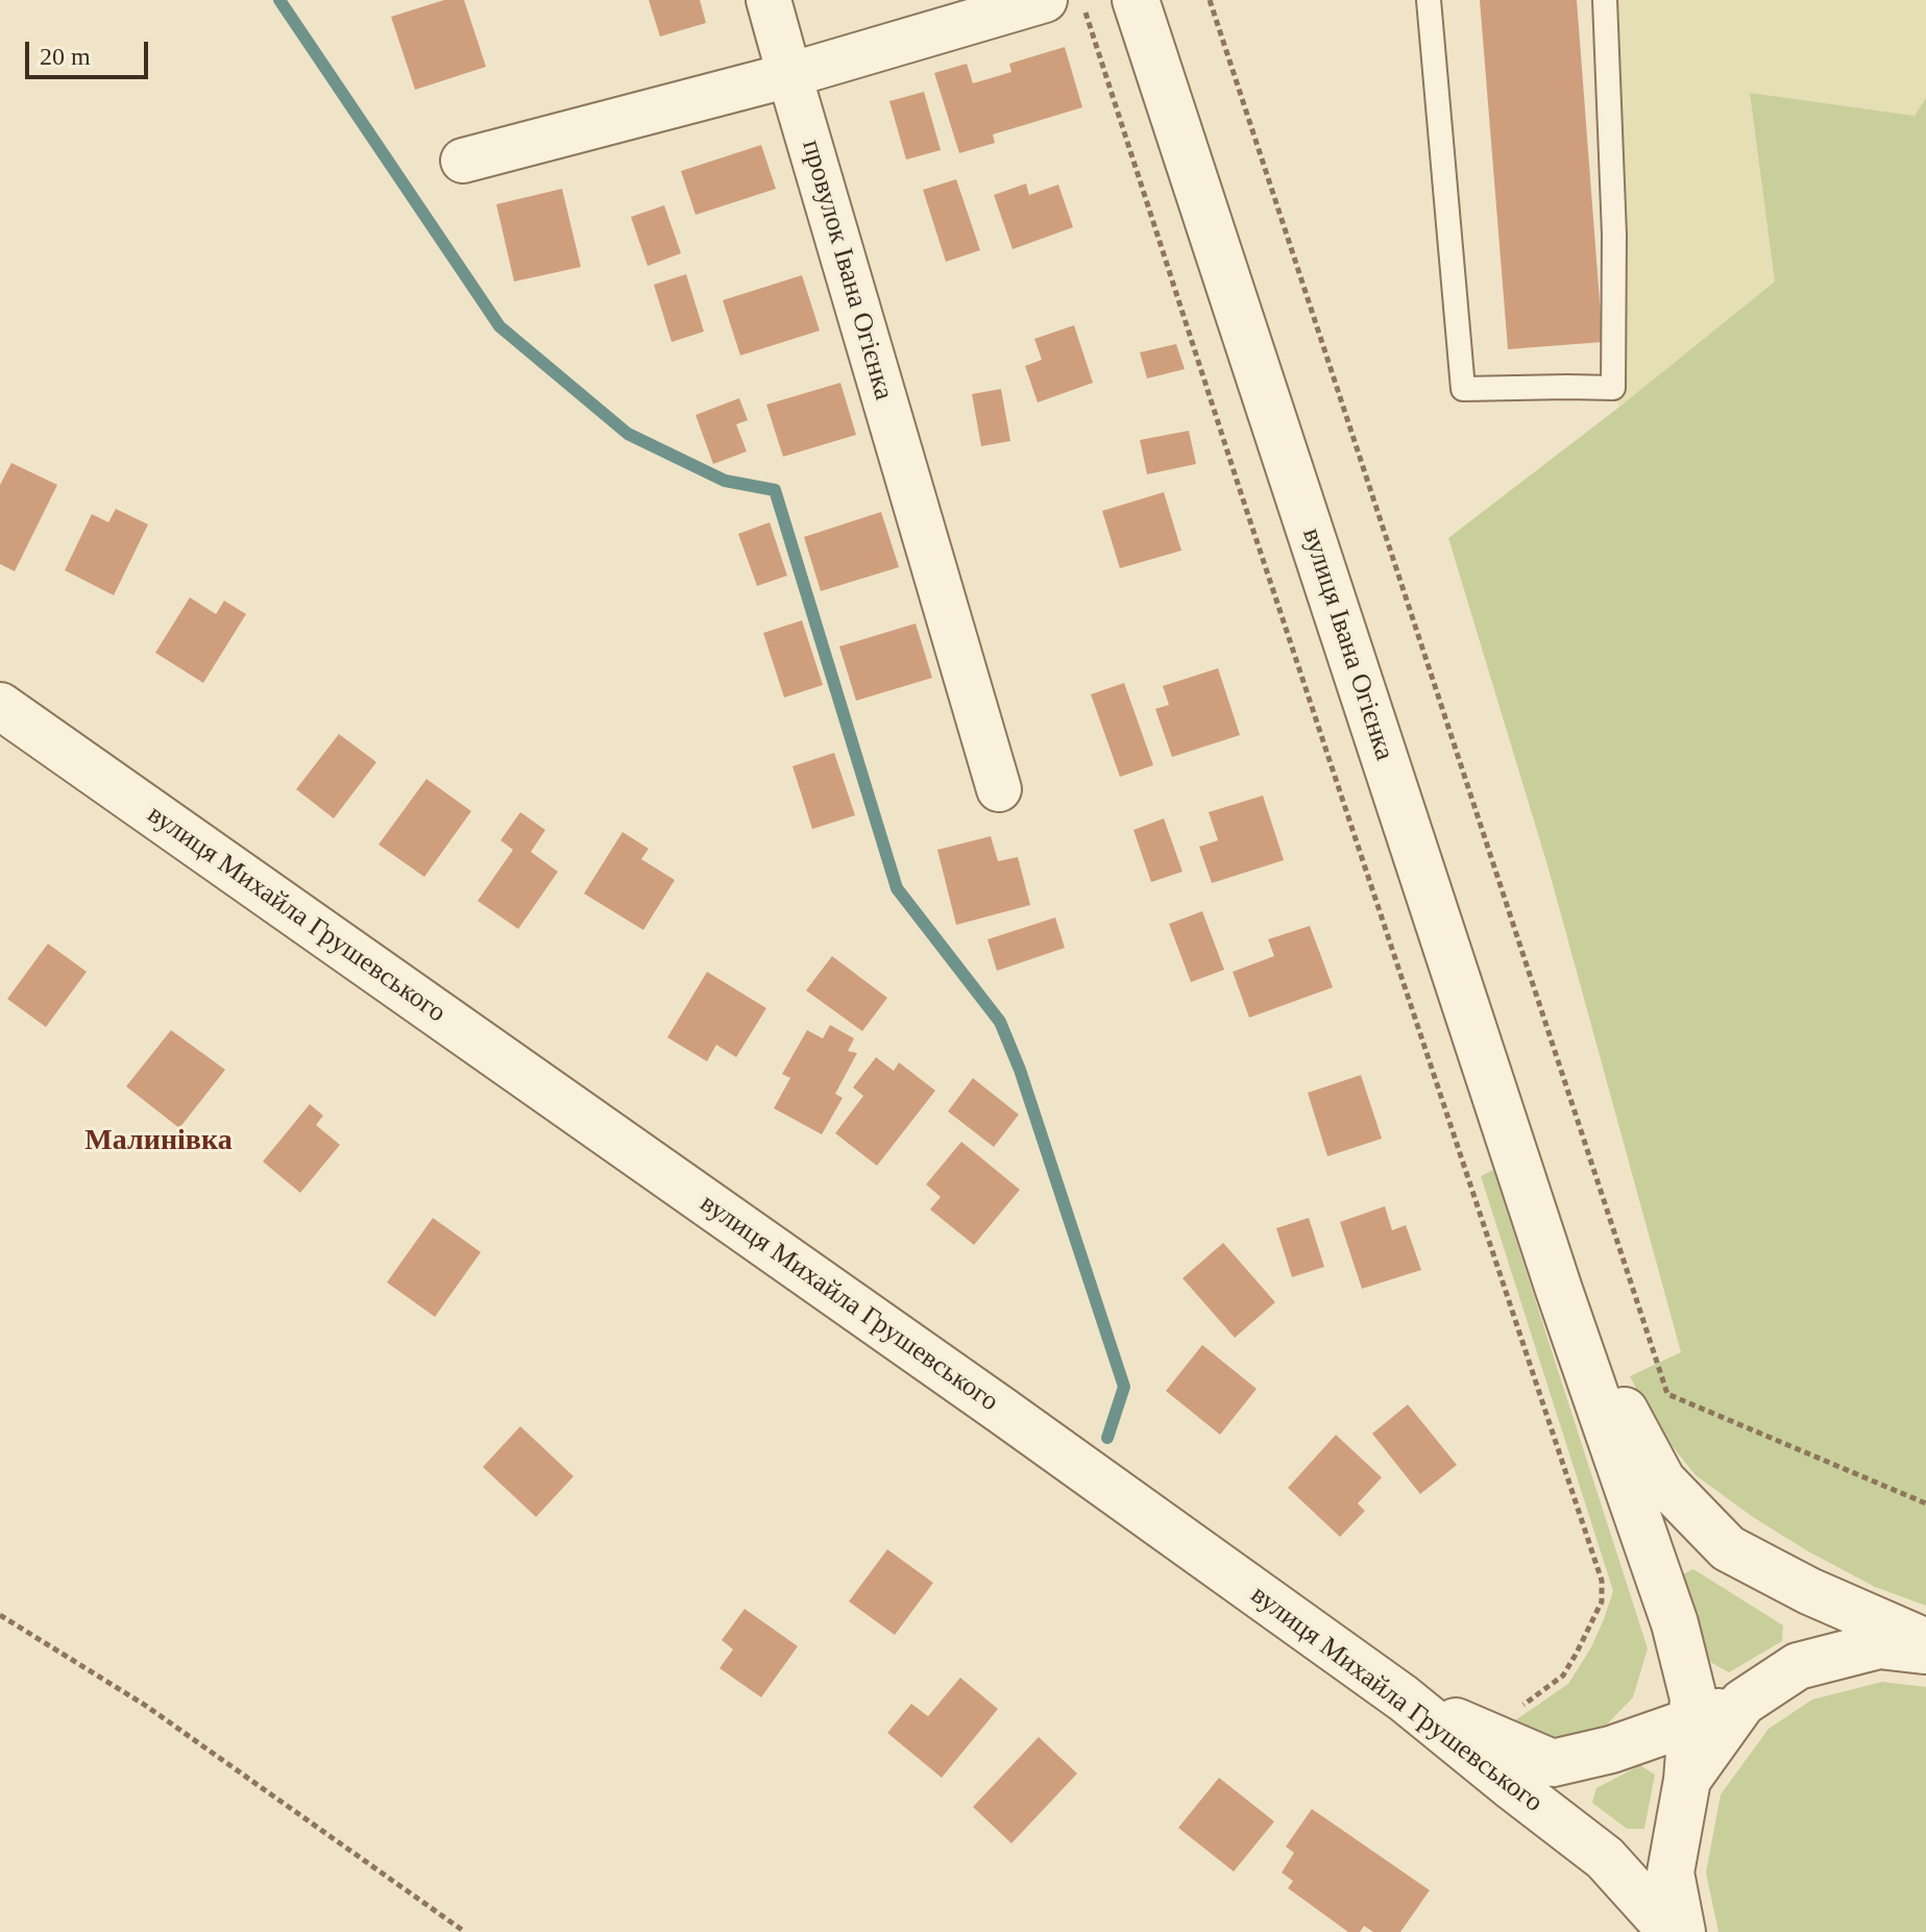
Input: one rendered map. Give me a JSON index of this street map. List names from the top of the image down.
{
  "streets": {
    "street": ["провулок Івана Огієнка", "вулиця Івана Огієнка", "вулиця Михайла Грушевського"]
  },
  "districts": ["Малинівка"],
  "scale_bar": "20 m"
}
